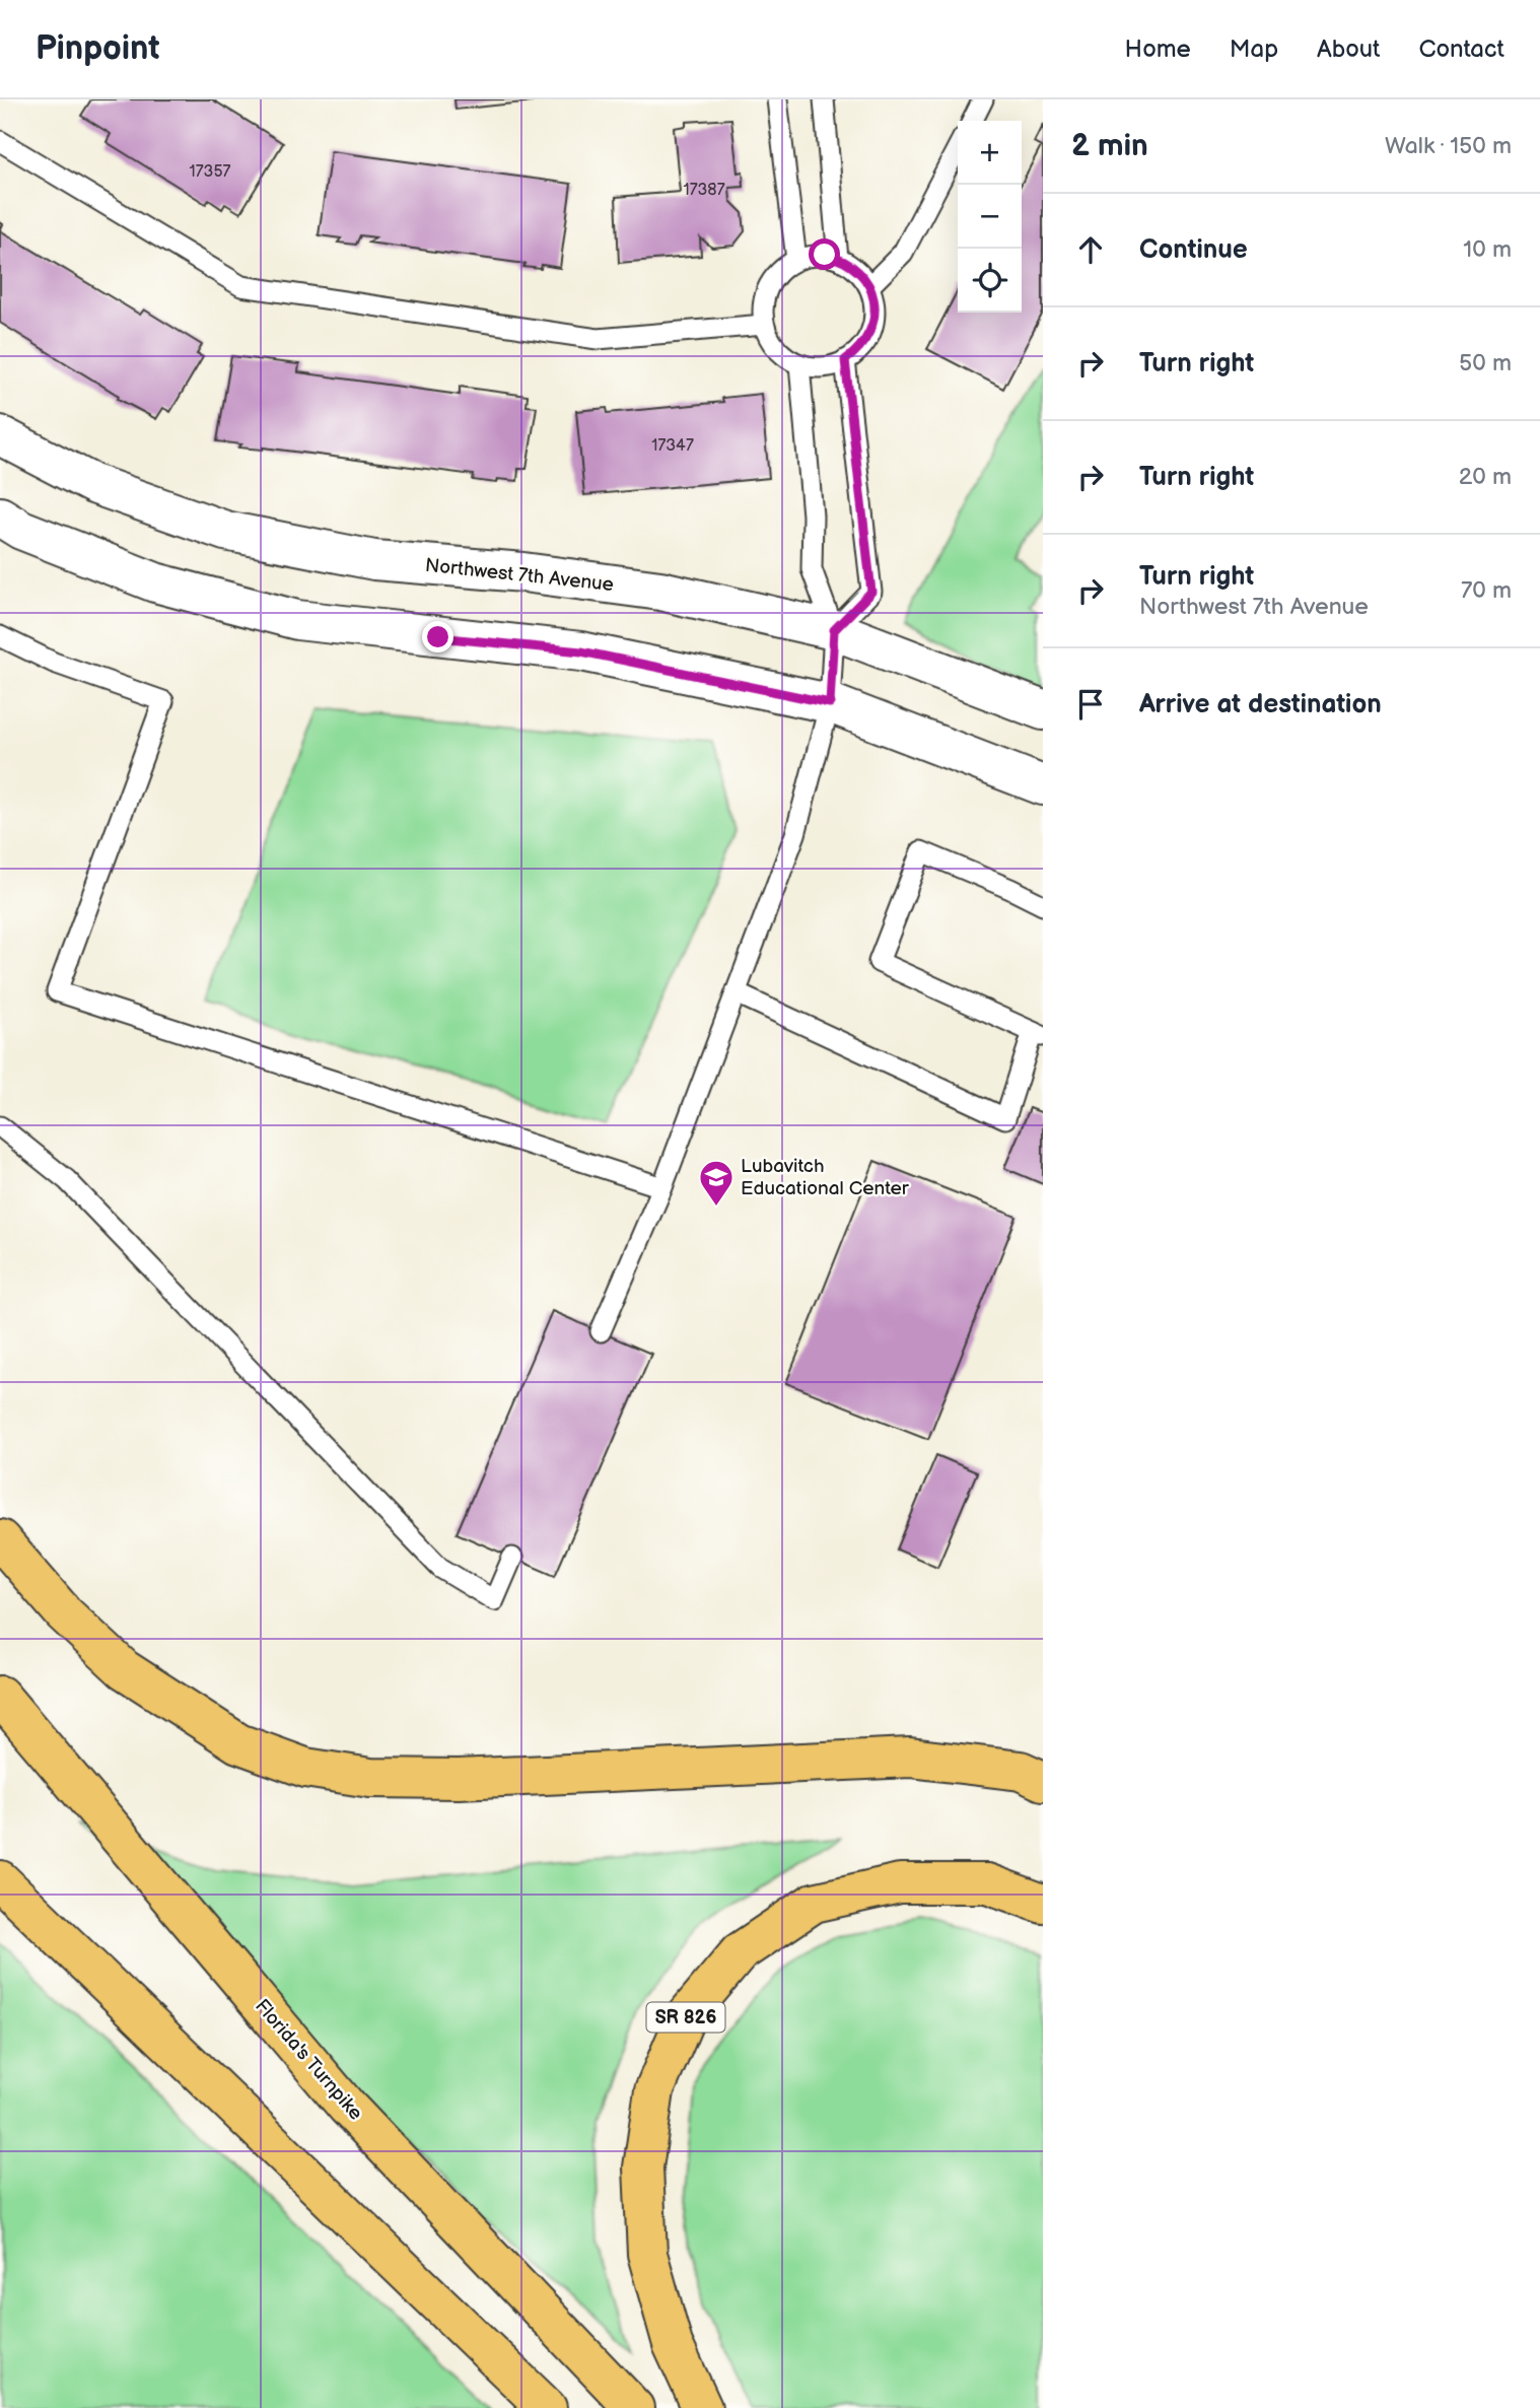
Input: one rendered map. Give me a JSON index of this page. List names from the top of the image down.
{
  "streets": {
    "highway": ["SR 826", "Florida's Turnpike"],
    "street": ["Northwest 7th Avenue"]
  },
  "places": {
    "school or university": ["Lubavitch Educational Center"]
  },
  "house_numbers": ["17357", "17387", "17347"],
  "page": {
    "header": "Pinpoint",
    "nav": [
      "Home",
      "Map",
      "About",
      "Contact"
    ],
    "heading": ["2 min", "Walk · 150 m"],
    "map_buttons": ["+", "−"],
    "list": [
      ["Continue", "10 m"],
      ["Turn right", "50 m"],
      ["Turn right", "20 m"],
      ["Turn right", "Northwest 7th Avenue", "70 m"],
      "Arrive at destination"
    ]
  }
}
